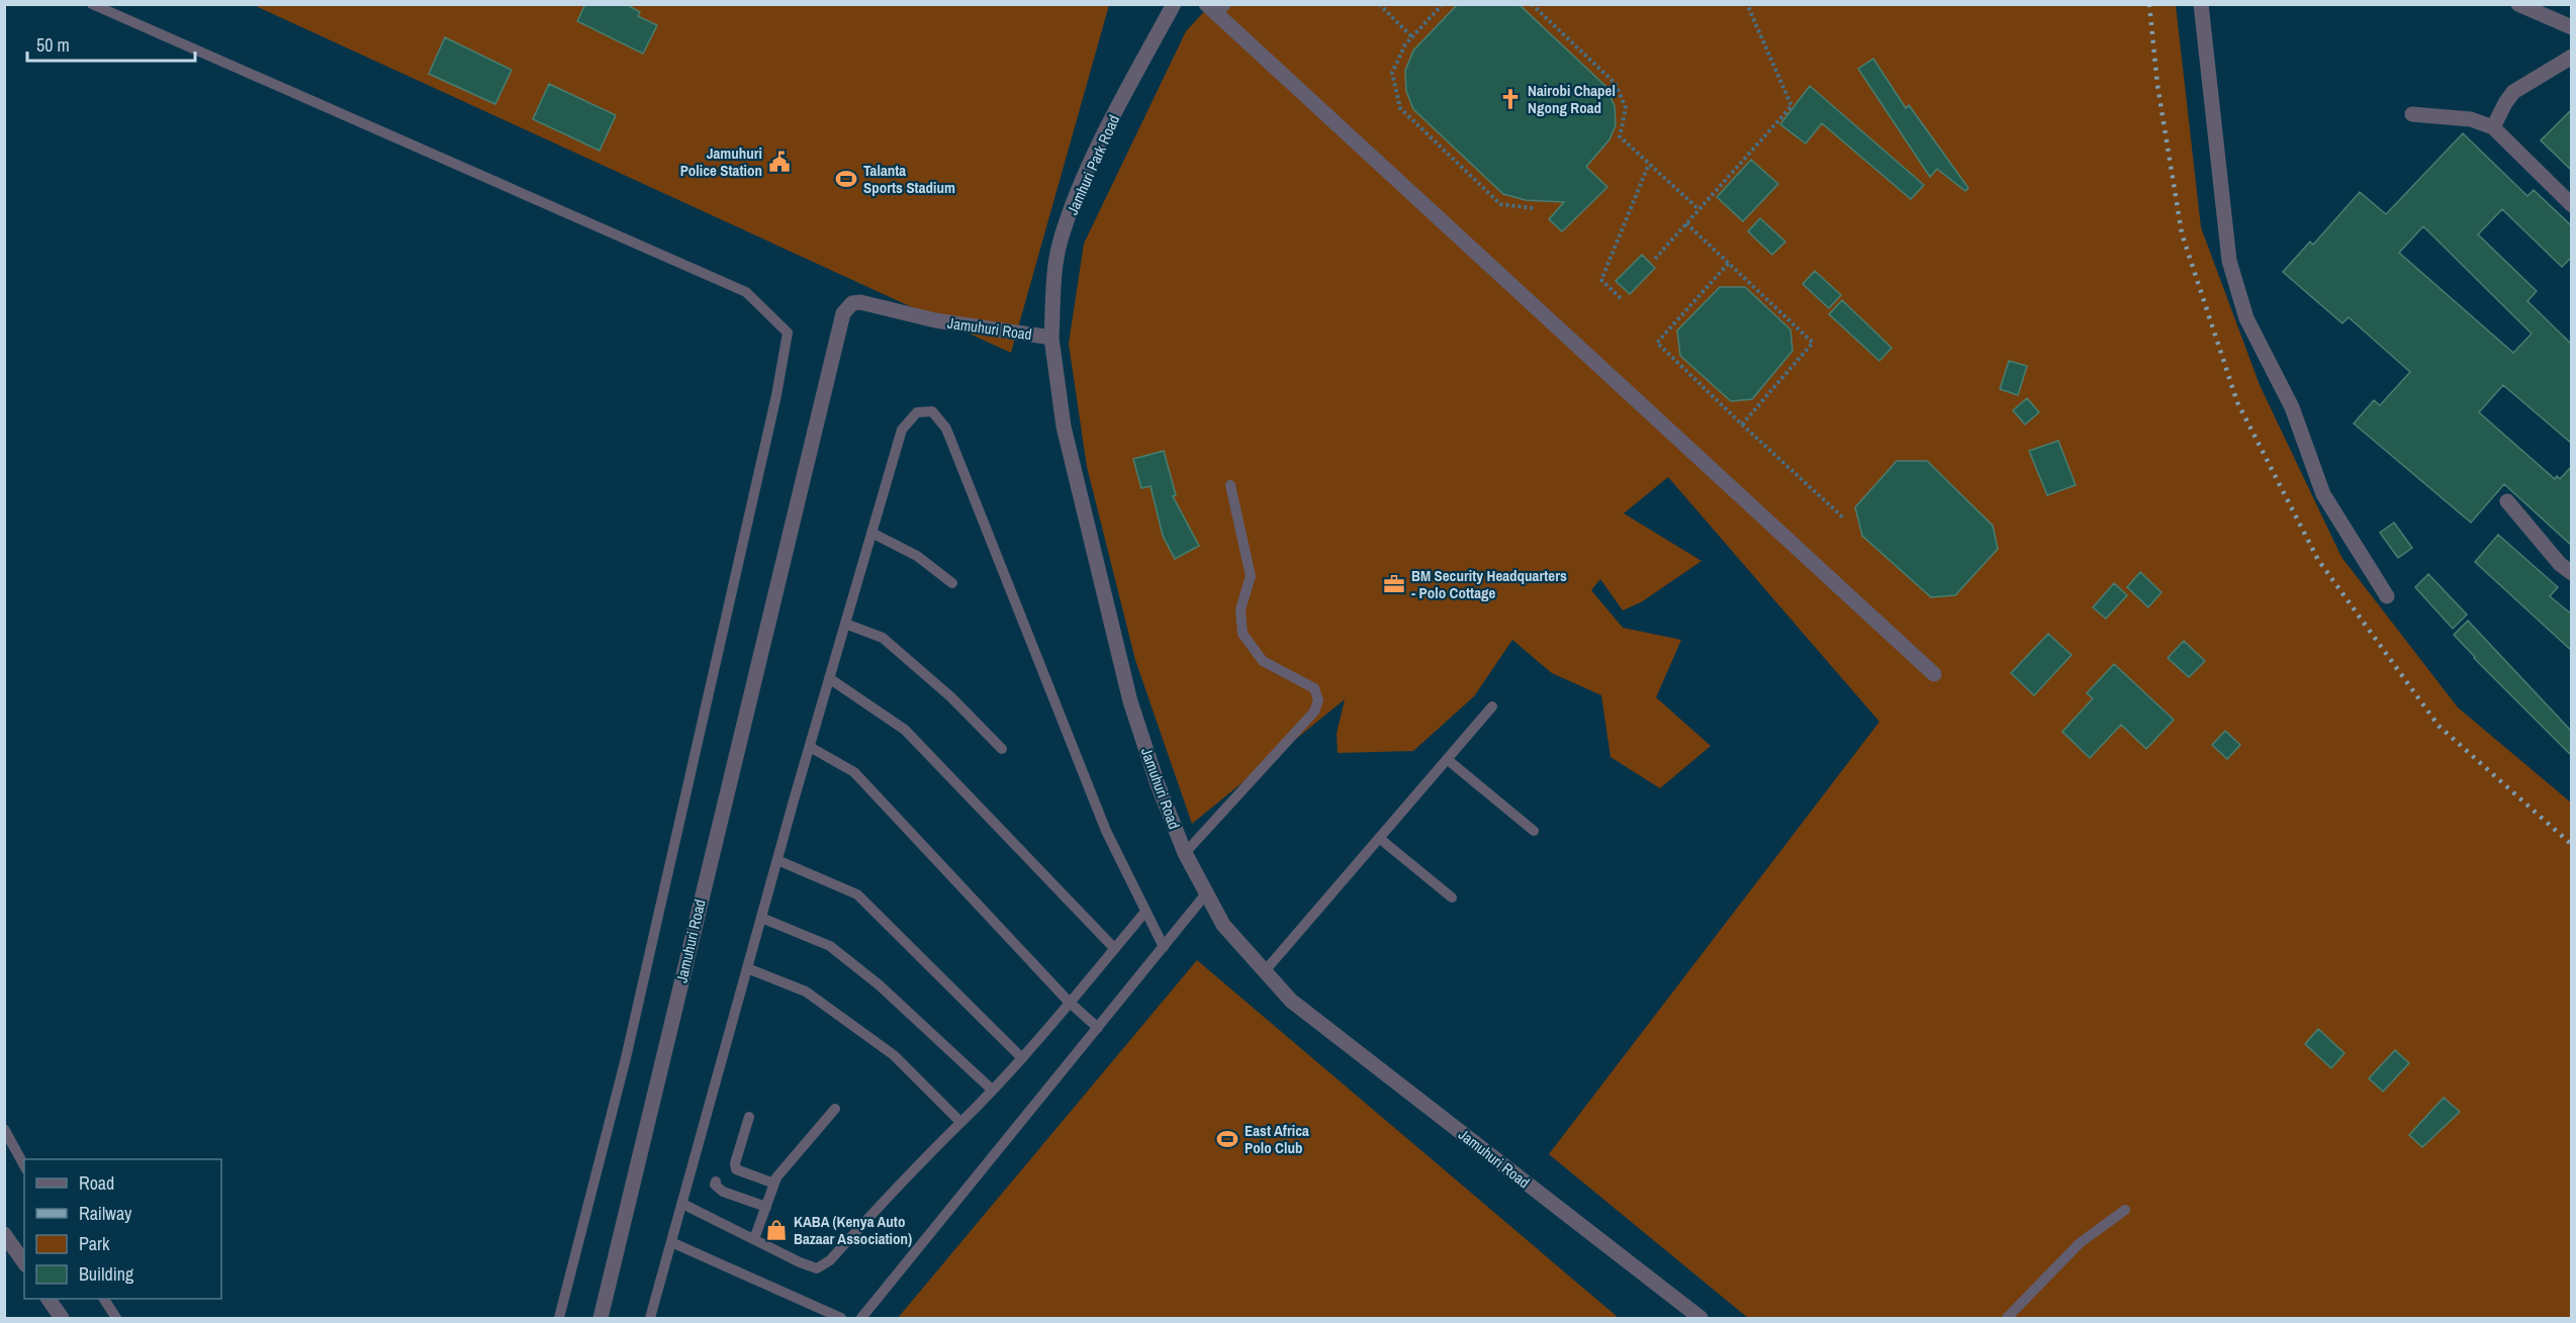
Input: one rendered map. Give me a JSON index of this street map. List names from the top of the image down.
{
  "streets": {
    "street": ["Jamhuri Park Road", "Jamuhuri Road"]
  },
  "crossings": [
    ["Jamhuri Park Road", "Jamuhuri Road"]
  ],
  "places": {
    "church": ["Nairobi Chapel Ngong Road"],
    "public building": ["Jamuhuri Police Station"],
    "sports": ["Talanta Sports Stadium", "East Africa Polo Club"],
    "office": ["BM Security Headquarters - Polo Cottage"],
    "shop": ["KABA (Kenya Auto Bazaar Association)"]
  },
  "legend": [
    "Road",
    "Railway",
    "Park",
    "Building"
  ],
  "scale_bar": "50 m"
}
